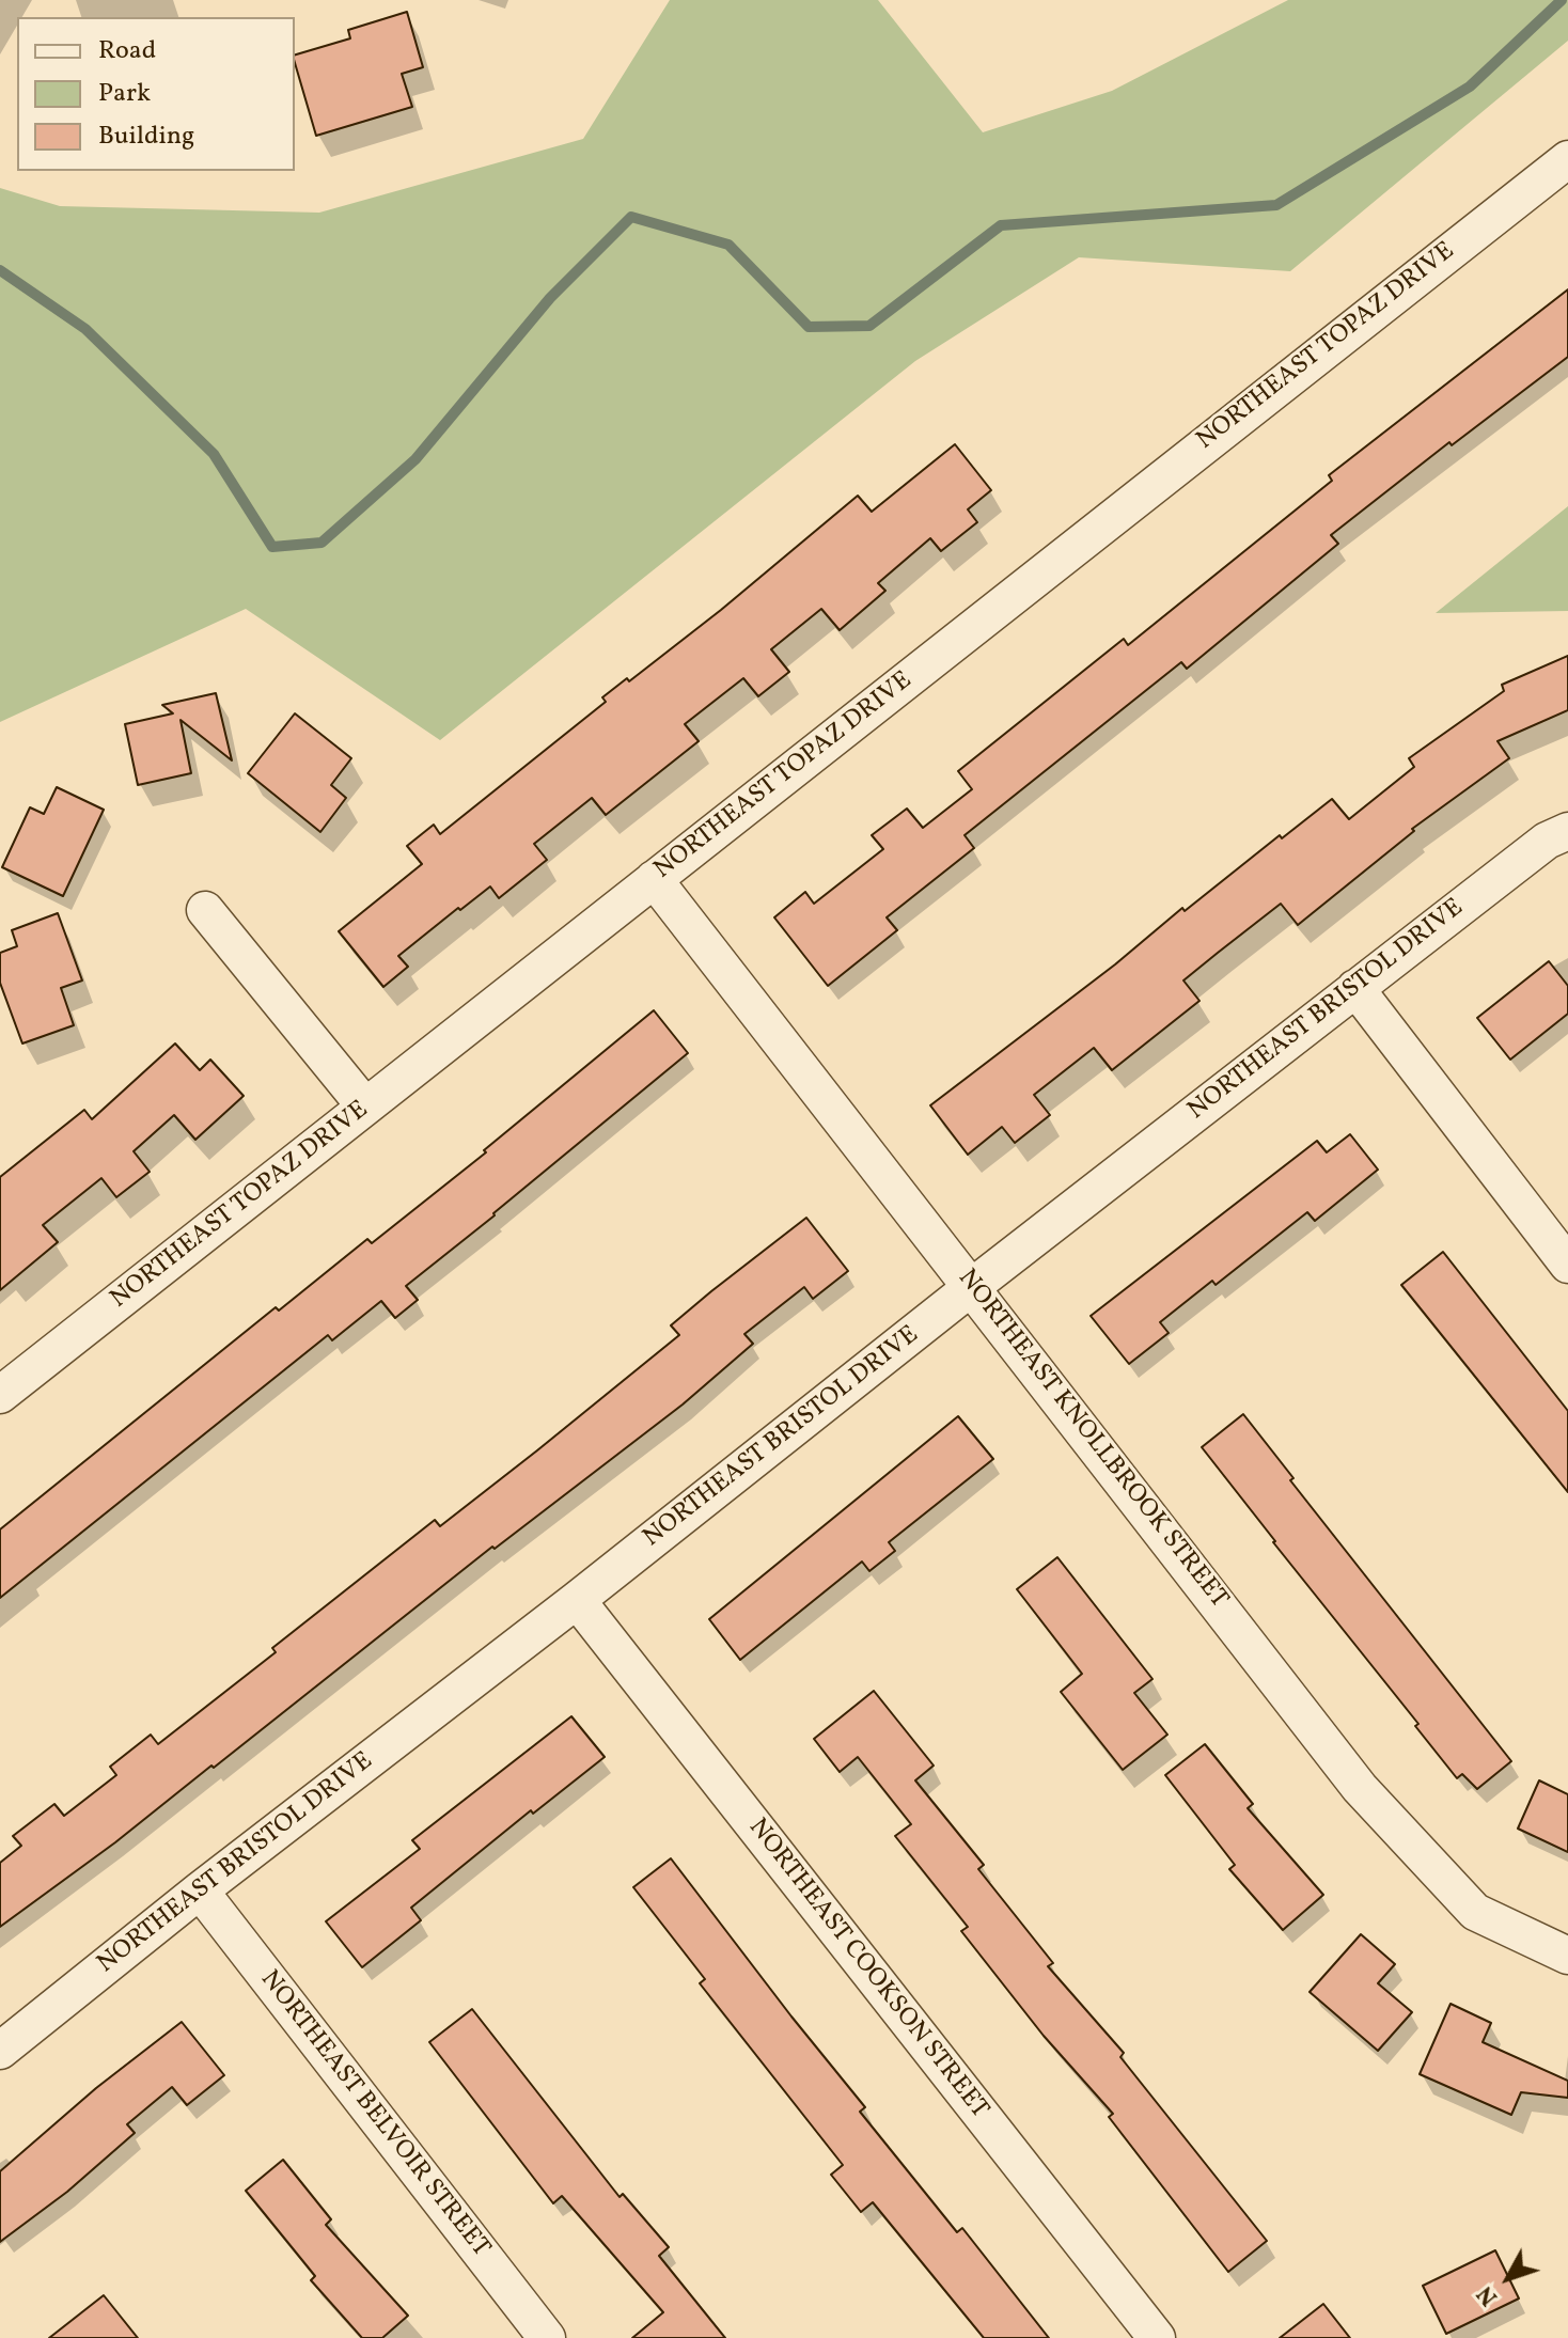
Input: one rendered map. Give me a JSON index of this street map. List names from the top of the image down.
{
  "streets": {
    "street": [
      "NORTHEAST TOPAZ DRIVE",
      "NORTHEAST BRISTOL DRIVE",
      "NORTHEAST KNOLLBROOK STREET",
      "NORTHEAST COOKSON STREET",
      "NORTHEAST BELVOIR STREET"
    ]
  },
  "crossings": [
    ["NORTHEAST TOPAZ DRIVE", "NORTHEAST KNOLLBROOK STREET"],
    ["NORTHEAST BRISTOL DRIVE", "NORTHEAST KNOLLBROOK STREET"],
    ["NORTHEAST BRISTOL DRIVE", "NORTHEAST COOKSON STREET"],
    ["NORTHEAST BRISTOL DRIVE", "NORTHEAST BELVOIR STREET"]
  ],
  "legend": ["Road", "Park", "Building"],
  "north": "bottom left"
}
